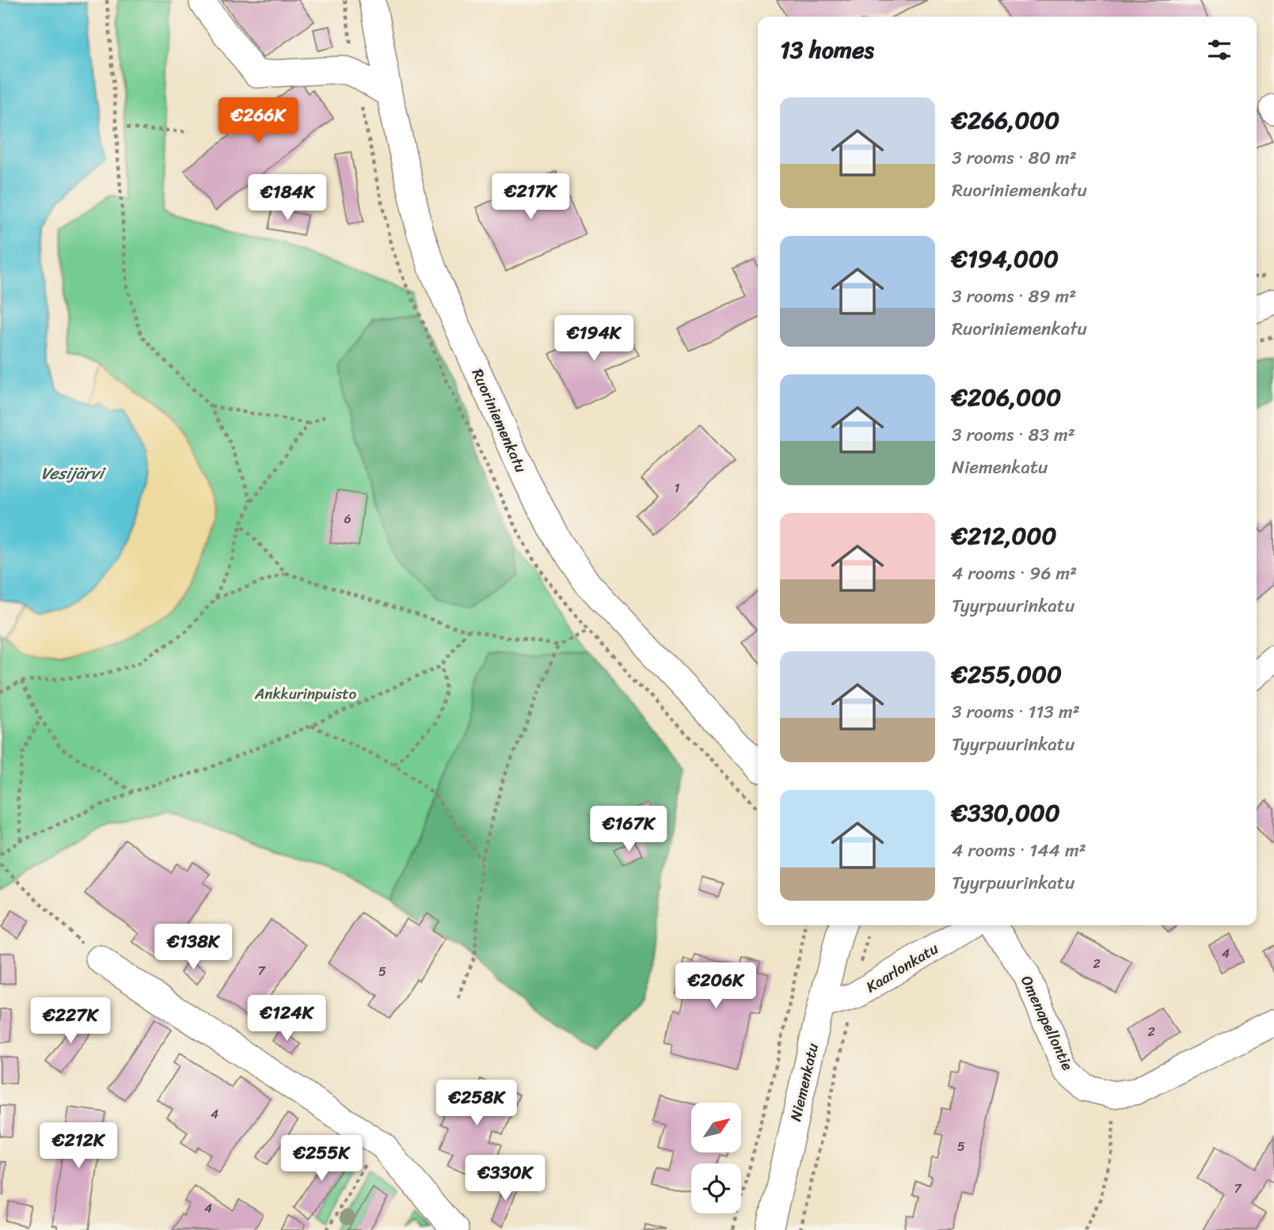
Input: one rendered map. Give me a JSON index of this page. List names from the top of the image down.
{
  "streets": {
    "street": [
      "Ruoriniemenkatu",
      "Kaarlonkatu",
      "Omenapellontie",
      "Niemenkatu"
    ]
  },
  "crossings": [
    ["Kaarlonkatu", "Niemenkatu"]
  ],
  "water": ["Vesijärvi"],
  "parks": ["Ankkurinpuisto"],
  "house_numbers": [
    "1",
    "6",
    "4",
    "2",
    "7",
    "5",
    "2",
    "4",
    "5",
    "7",
    "4"
  ],
  "north": "top right",
  "page": {
    "heading": "13 homes",
    "list": [
      {
        "name": "€266,000",
        "note": "3 rooms · 80 m² · Ruoriniemenkatu"
      },
      {
        "name": "€194,000",
        "note": "3 rooms · 89 m² · Ruoriniemenkatu"
      },
      {
        "name": "€206,000",
        "note": "3 rooms · 83 m² · Niemenkatu"
      },
      {
        "name": "€212,000",
        "note": "4 rooms · 96 m² · Tyyrpuurinkatu"
      },
      {
        "name": "€255,000",
        "note": "3 rooms · 113 m² · Tyyrpuurinkatu"
      },
      {
        "name": "€330,000",
        "note": "4 rooms · 144 m² · Tyyrpuurinkatu"
      }
    ],
    "price": [
      "€266K",
      "€217K",
      "€184K",
      "€194K",
      "€167K",
      "€138K",
      "€206K",
      "€124K",
      "€227K",
      "€258K",
      "€212K",
      "€255K",
      "€330K"
    ]
  }
}
